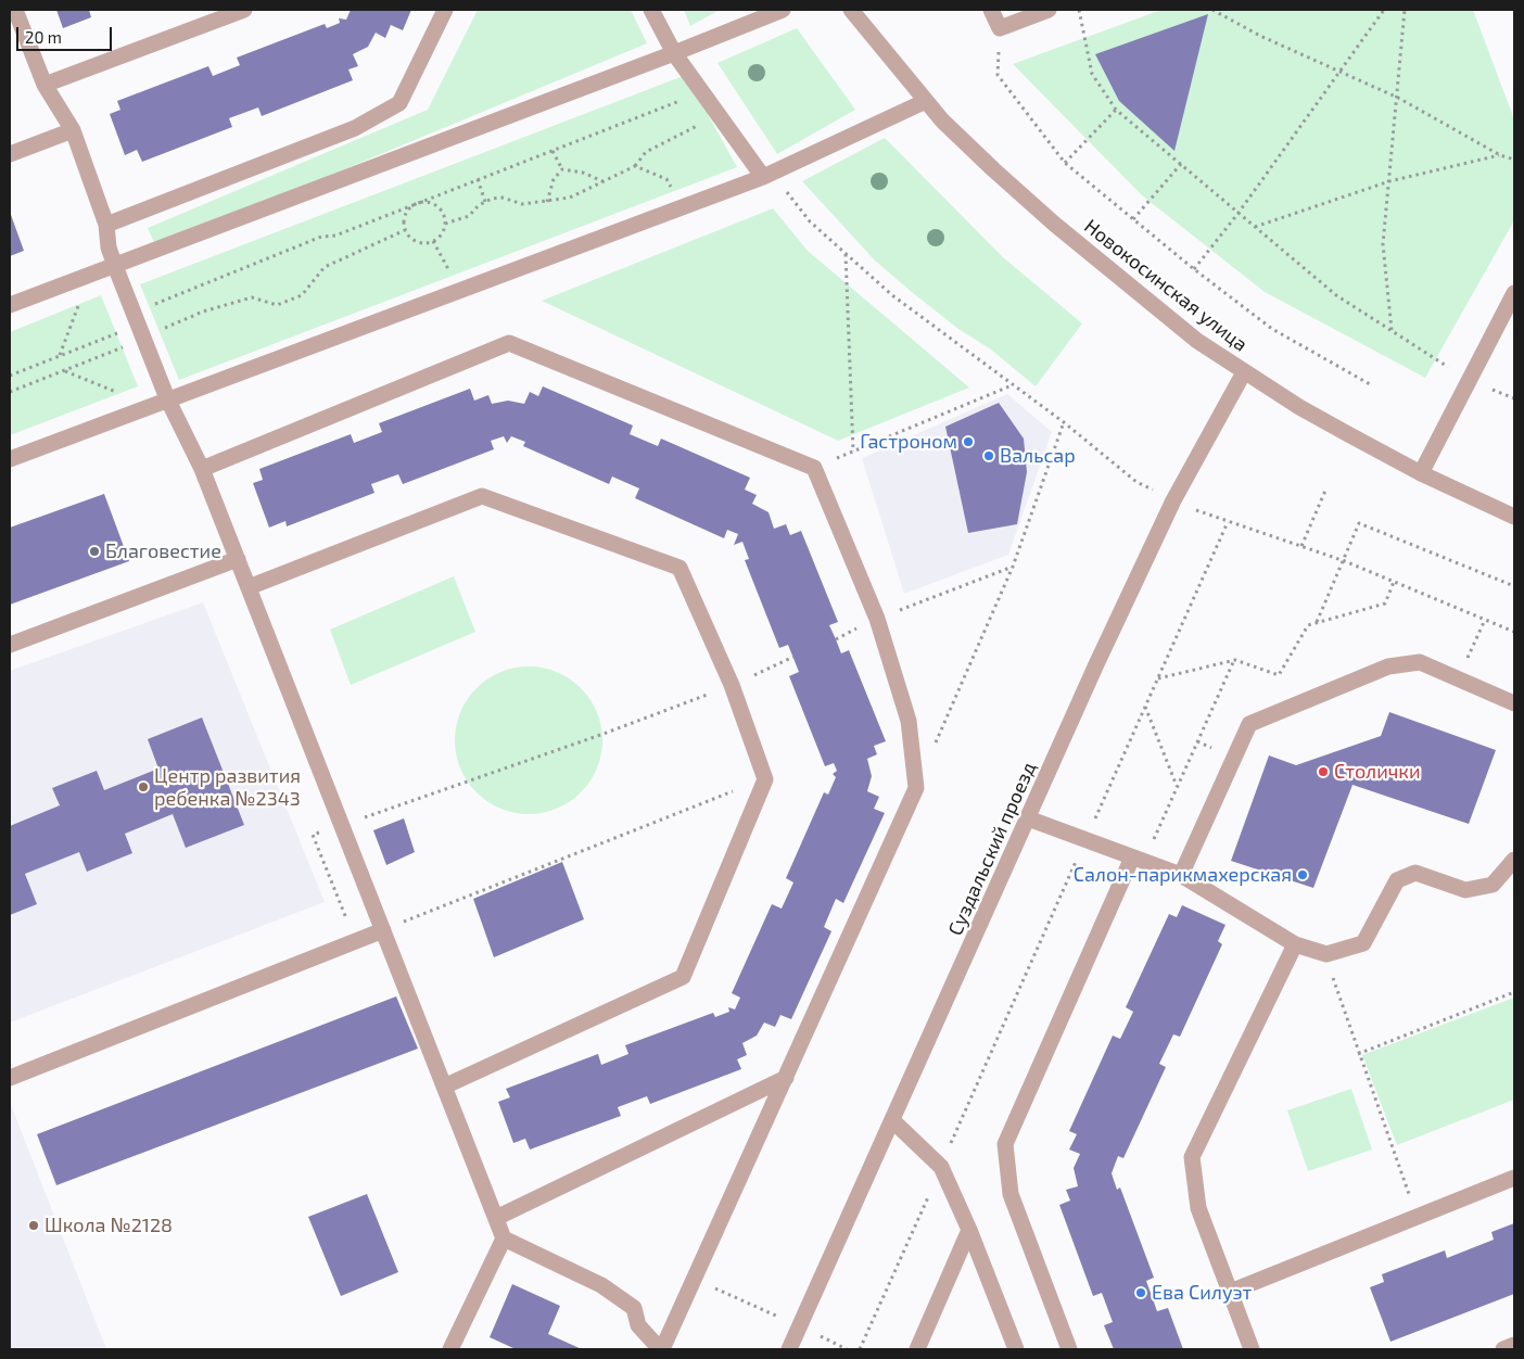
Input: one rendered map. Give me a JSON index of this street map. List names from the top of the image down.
{
  "streets": {
    "street": ["Новокосинская улица", "Суздальский проезд"]
  },
  "crossings": [
    ["Новокосинская улица", "Суздальский проезд"]
  ],
  "places": [
    "Гастроном",
    "Вальсар",
    "Благовестие",
    "Столички",
    "Центр развития ребенка №2343",
    "Салон-парикмахерская",
    "Школа №2128",
    "Ева Силуэт"
  ],
  "scale_bar": "20 m"
}
